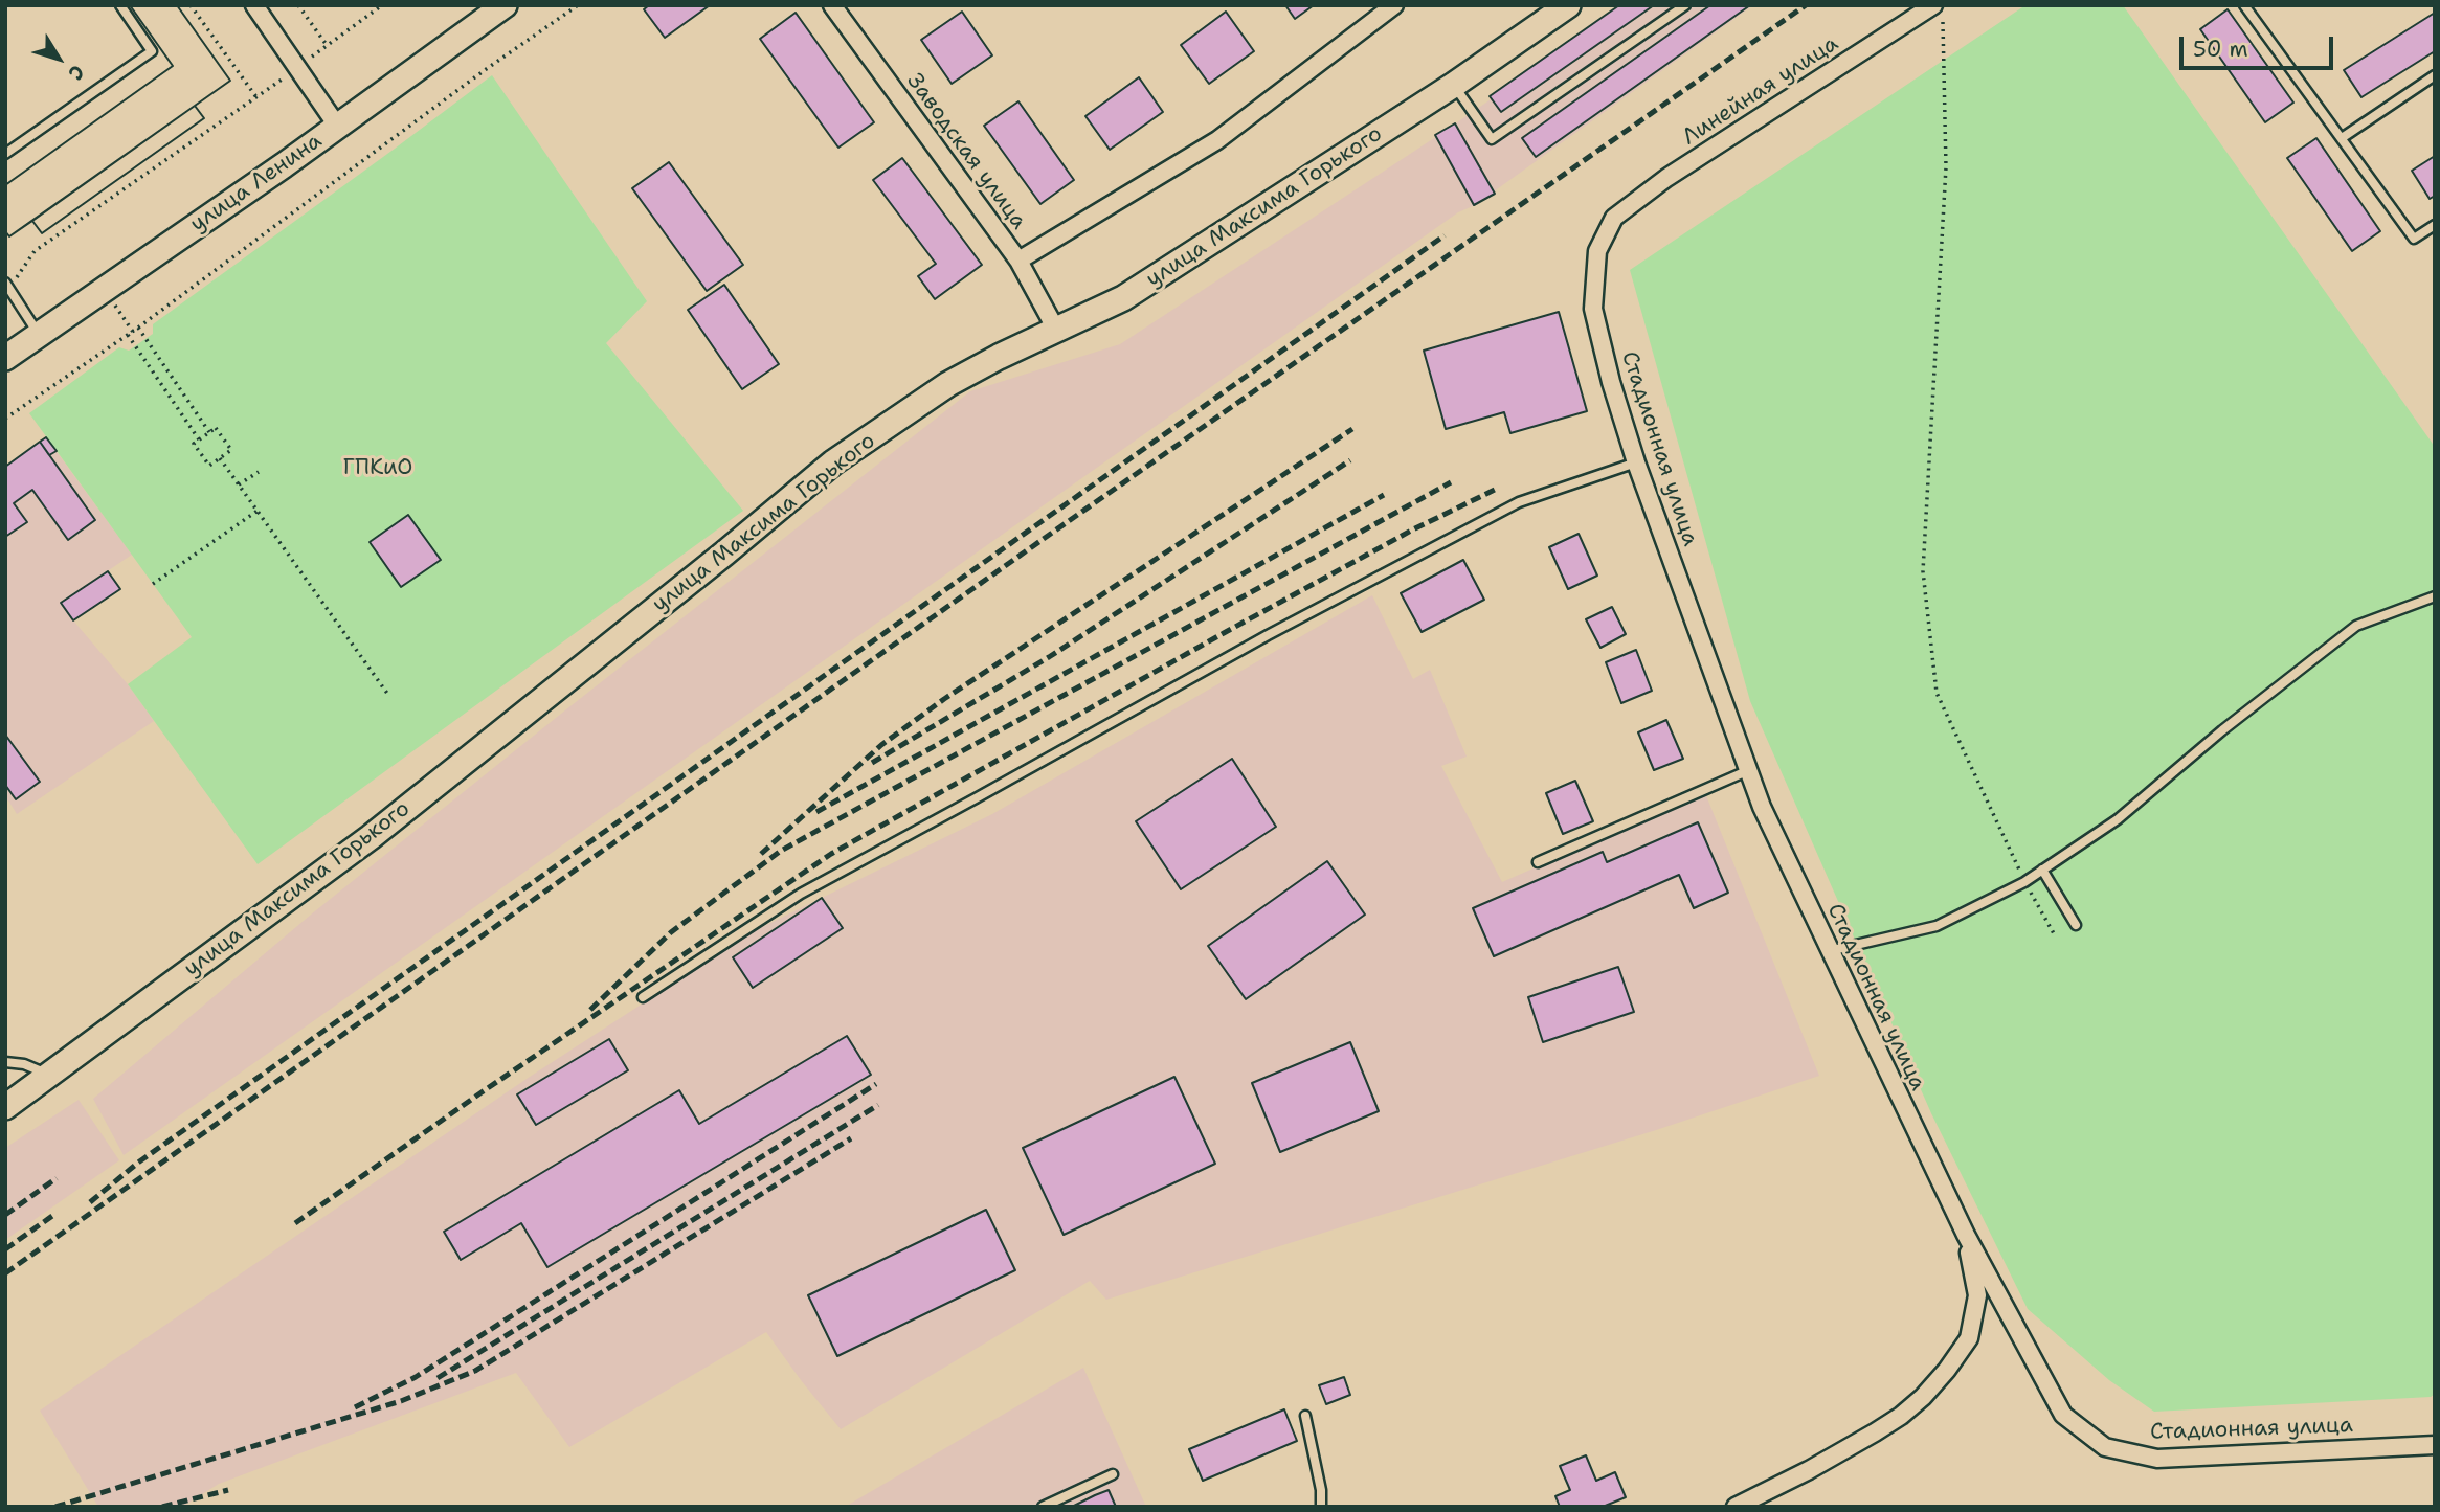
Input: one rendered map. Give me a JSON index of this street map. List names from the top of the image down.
{
  "streets": {
    "street": [
      "Линейная улица",
      "Заводская улица",
      "улица Ленина",
      "улица Максима Горького",
      "Стадионная улица"
    ]
  },
  "crossings": [
    ["Линейная улица", "Стадионная улица"],
    ["Заводская улица", "улица Максима Горького"]
  ],
  "parks": ["ГПКиО"],
  "scale_bar": "50 m",
  "north": "bottom right"
}
